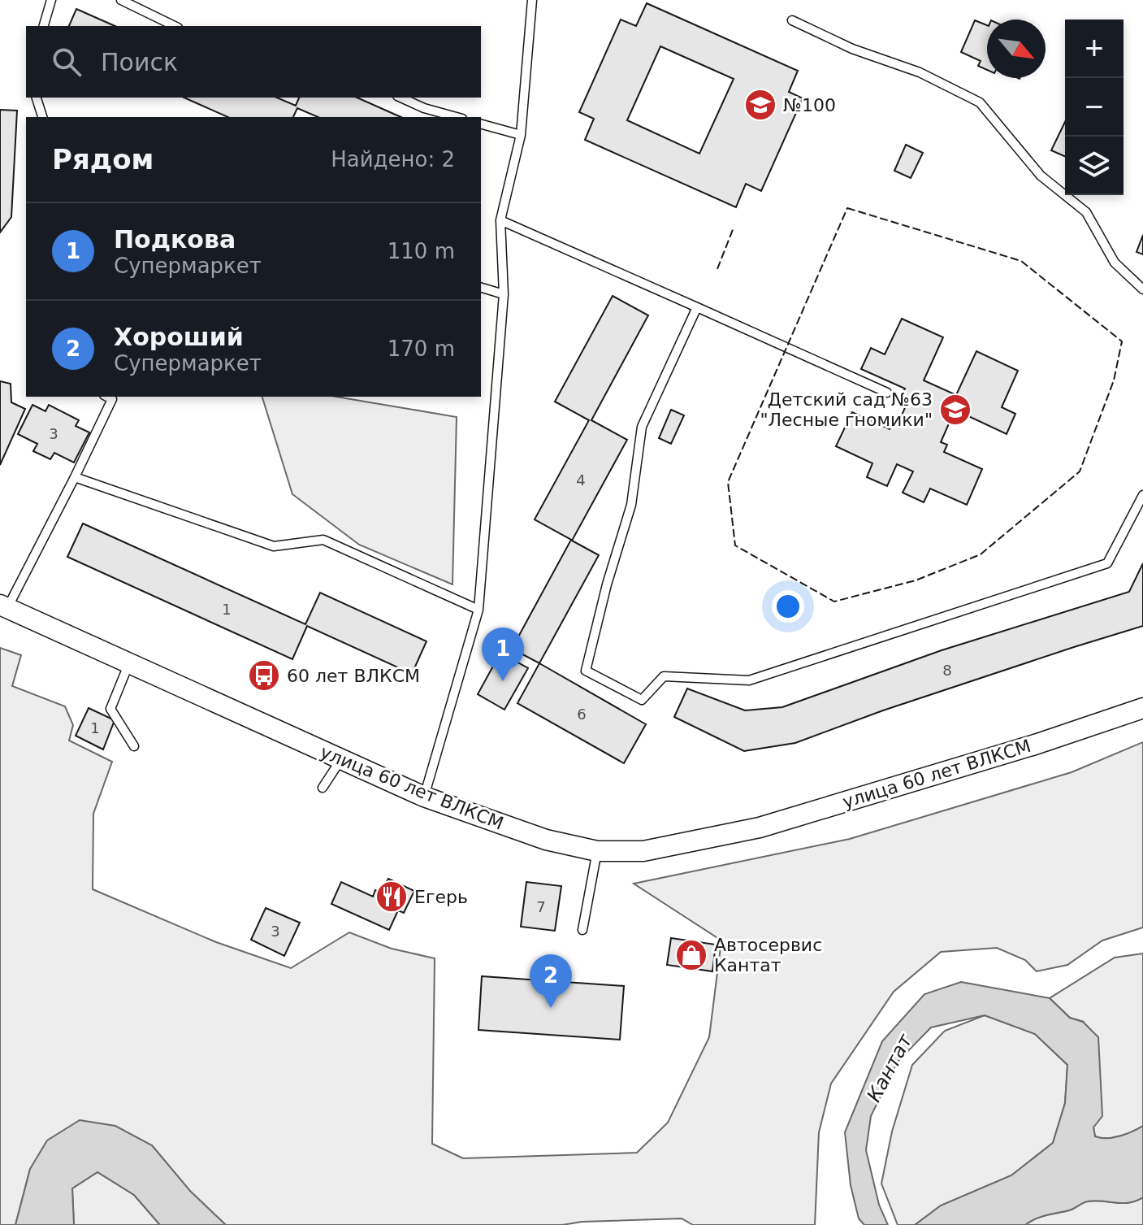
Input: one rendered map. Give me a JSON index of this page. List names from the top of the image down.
{
  "streets": {
    "street": ["улица 60 лет ВЛКСМ"]
  },
  "water": ["Кантат"],
  "places": {
    "school or university": ["№100", "Детский сад №63 \"Лесные гномики\""],
    "bus stop": ["60 лет ВЛКСМ"],
    "restaurant": ["Егерь"],
    "shop": ["Автосервис Кантат"]
  },
  "house_numbers": [
    "3",
    "4",
    "1",
    "8",
    "6",
    "1",
    "7",
    "3"
  ],
  "north": "bottom right",
  "page": {
    "map_buttons": ["+", "−"],
    "search": "Поиск",
    "heading": ["Рядом", "Найдено: 2"],
    "list": [
      {
        "mark": "1",
        "name": "Подкова",
        "note": "Супермаркет",
        "value": "110 m"
      },
      {
        "mark": "2",
        "name": "Хороший",
        "note": "Супермаркет",
        "value": "170 m"
      }
    ],
    "pins": ["1", "2"]
  }
}
